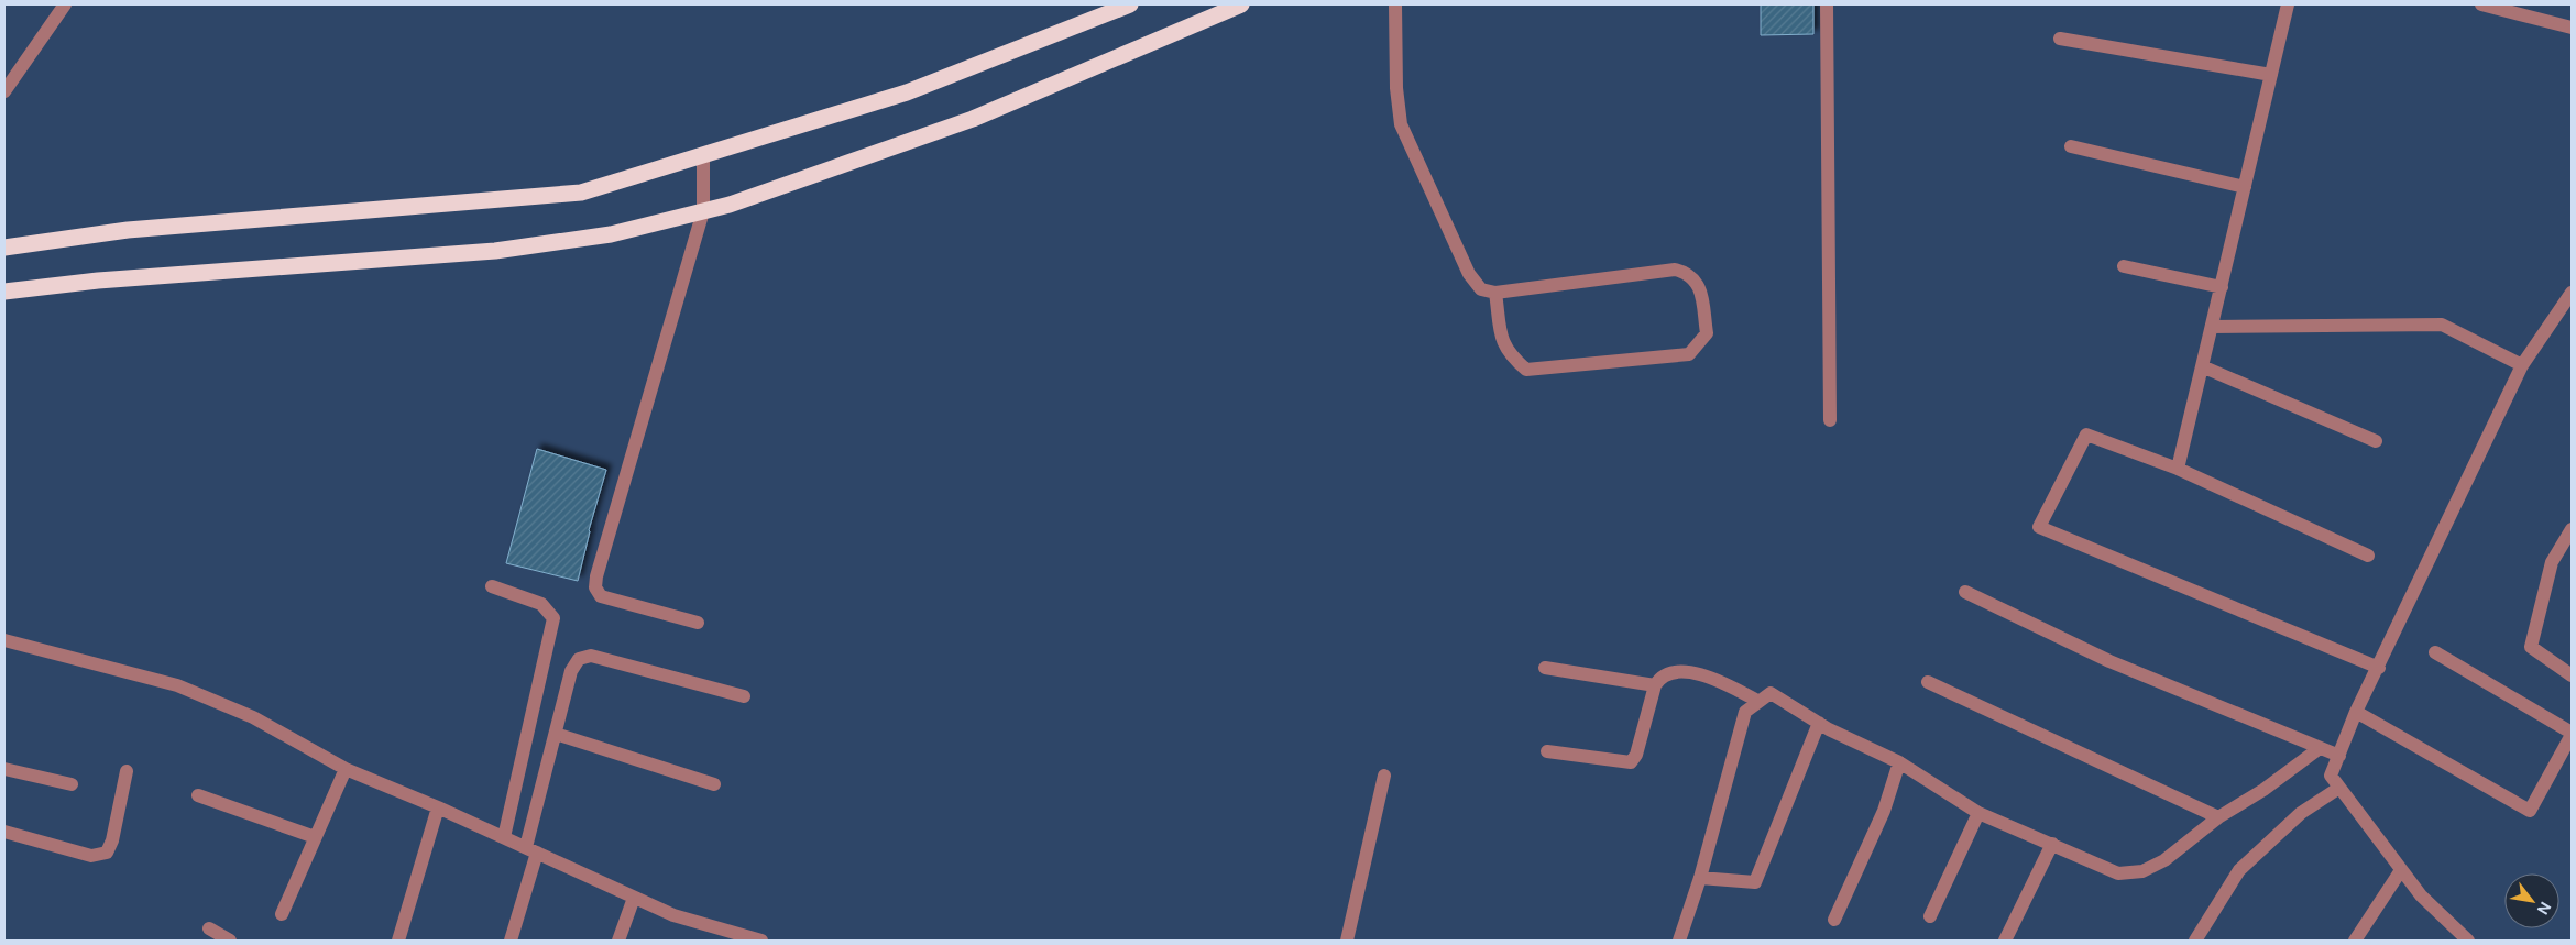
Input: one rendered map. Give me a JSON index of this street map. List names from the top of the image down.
{
  "north": "bottom right"
}
